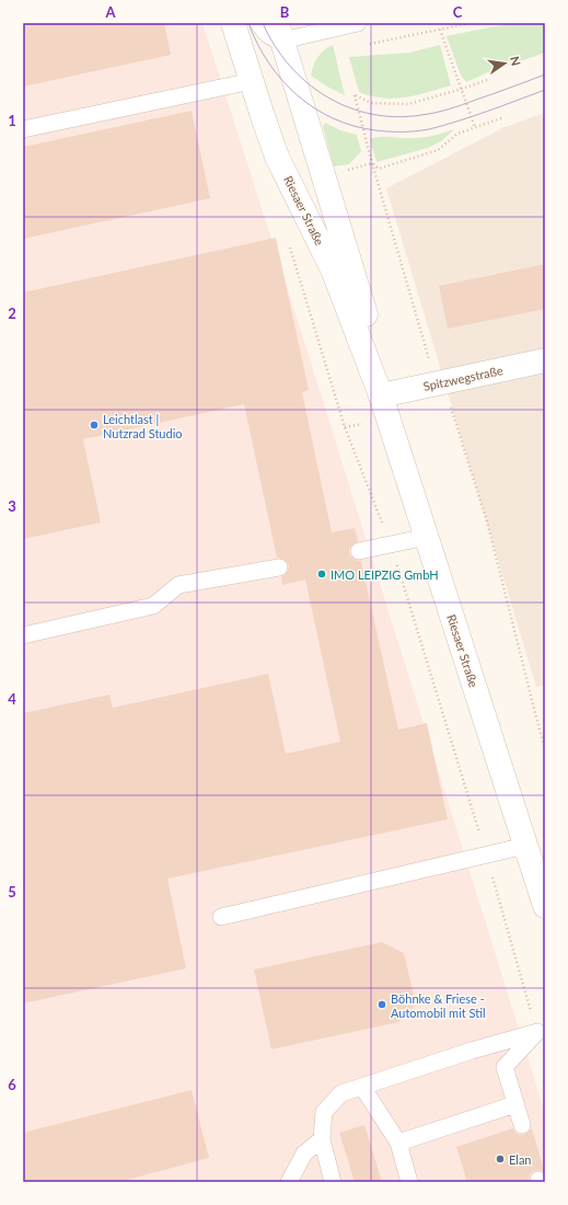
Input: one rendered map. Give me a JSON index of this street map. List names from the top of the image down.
{
  "streets": {
    "main road": ["Riesaer Straße", "Spitzwegstraße"]
  },
  "crossings": [
    ["Riesaer Straße", "Spitzwegstraße"]
  ],
  "places": [
    "Leichtlast | Nutzrad Studio",
    "IMO LEIPZIG GmbH",
    "Böhnke & Friese - Automobil mit Stil",
    "Elan"
  ],
  "north": "right",
  "grid": {
    "columns": ["A", "B", "C"],
    "rows": [
      "1",
      "2",
      "3",
      "4",
      "5",
      "6"
    ]
  }
}
